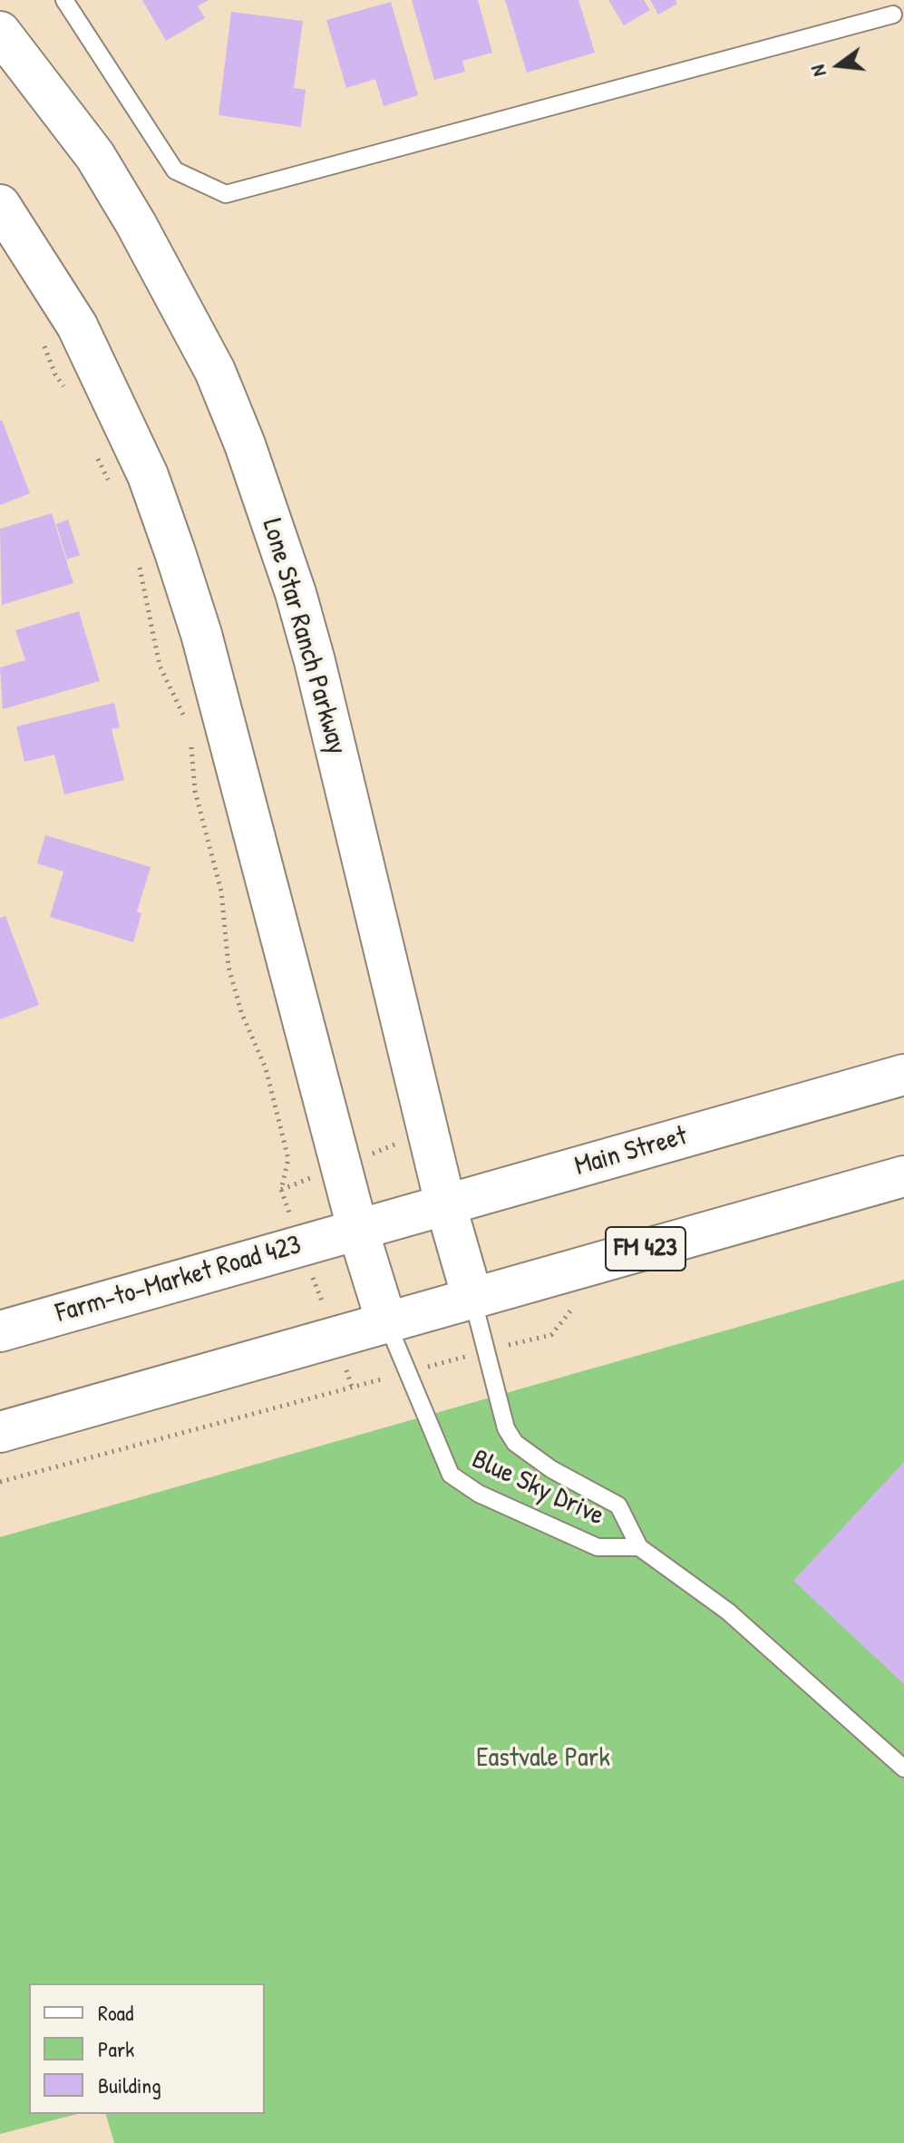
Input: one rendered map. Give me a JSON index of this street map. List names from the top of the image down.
{
  "streets": {
    "main road": [
      "Lone Star Ranch Parkway",
      "Main Street",
      "FM 423",
      "Farm-to-Market Road 423"
    ],
    "lane": ["Blue Sky Drive"]
  },
  "crossings": [
    ["Lone Star Ranch Parkway", "Main Street"],
    ["Lone Star Ranch Parkway", "FM 423"],
    ["Lone Star Ranch Parkway", "Blue Sky Drive"],
    ["Main Street", "Farm-to-Market Road 423"],
    ["FM 423", "Blue Sky Drive"]
  ],
  "parks": ["Eastvale Park"],
  "legend": ["Road", "Park", "Building"],
  "north": "left"
}
